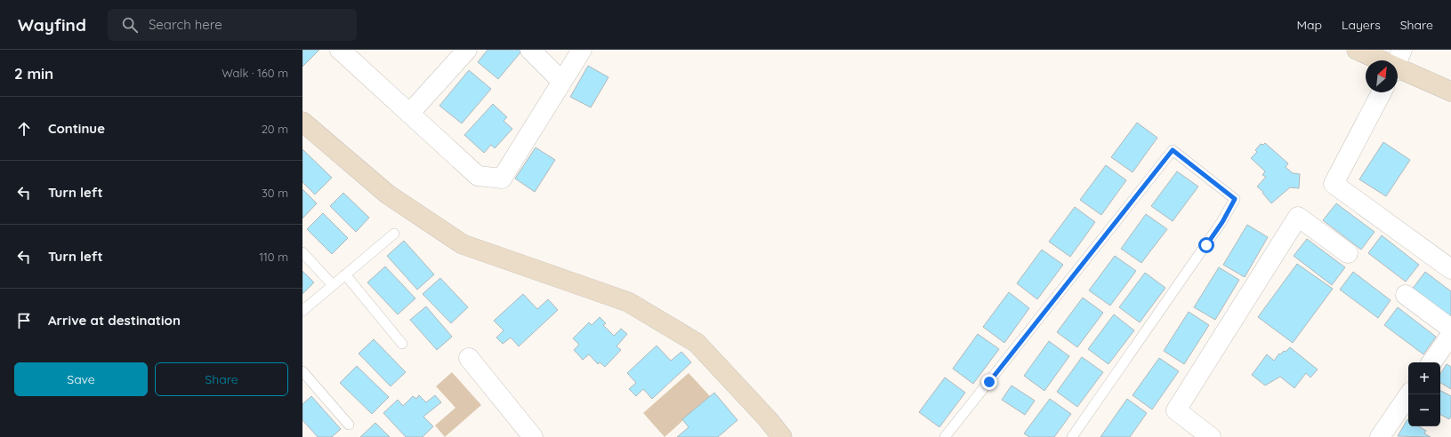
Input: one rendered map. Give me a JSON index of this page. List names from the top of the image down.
{
  "north": "top right",
  "page": {
    "header": "Wayfind",
    "search": "Search here",
    "nav": ["Map", "Layers", "Share"],
    "heading": ["2 min", "Walk · 160 m"],
    "list": [
      ["Continue", "20 m"],
      ["Turn left", "30 m"],
      ["Turn left", "110 m"],
      "Arrive at destination"
    ],
    "buttons": ["Save", "Share"],
    "map_buttons": ["+", "−"]
  }
}
